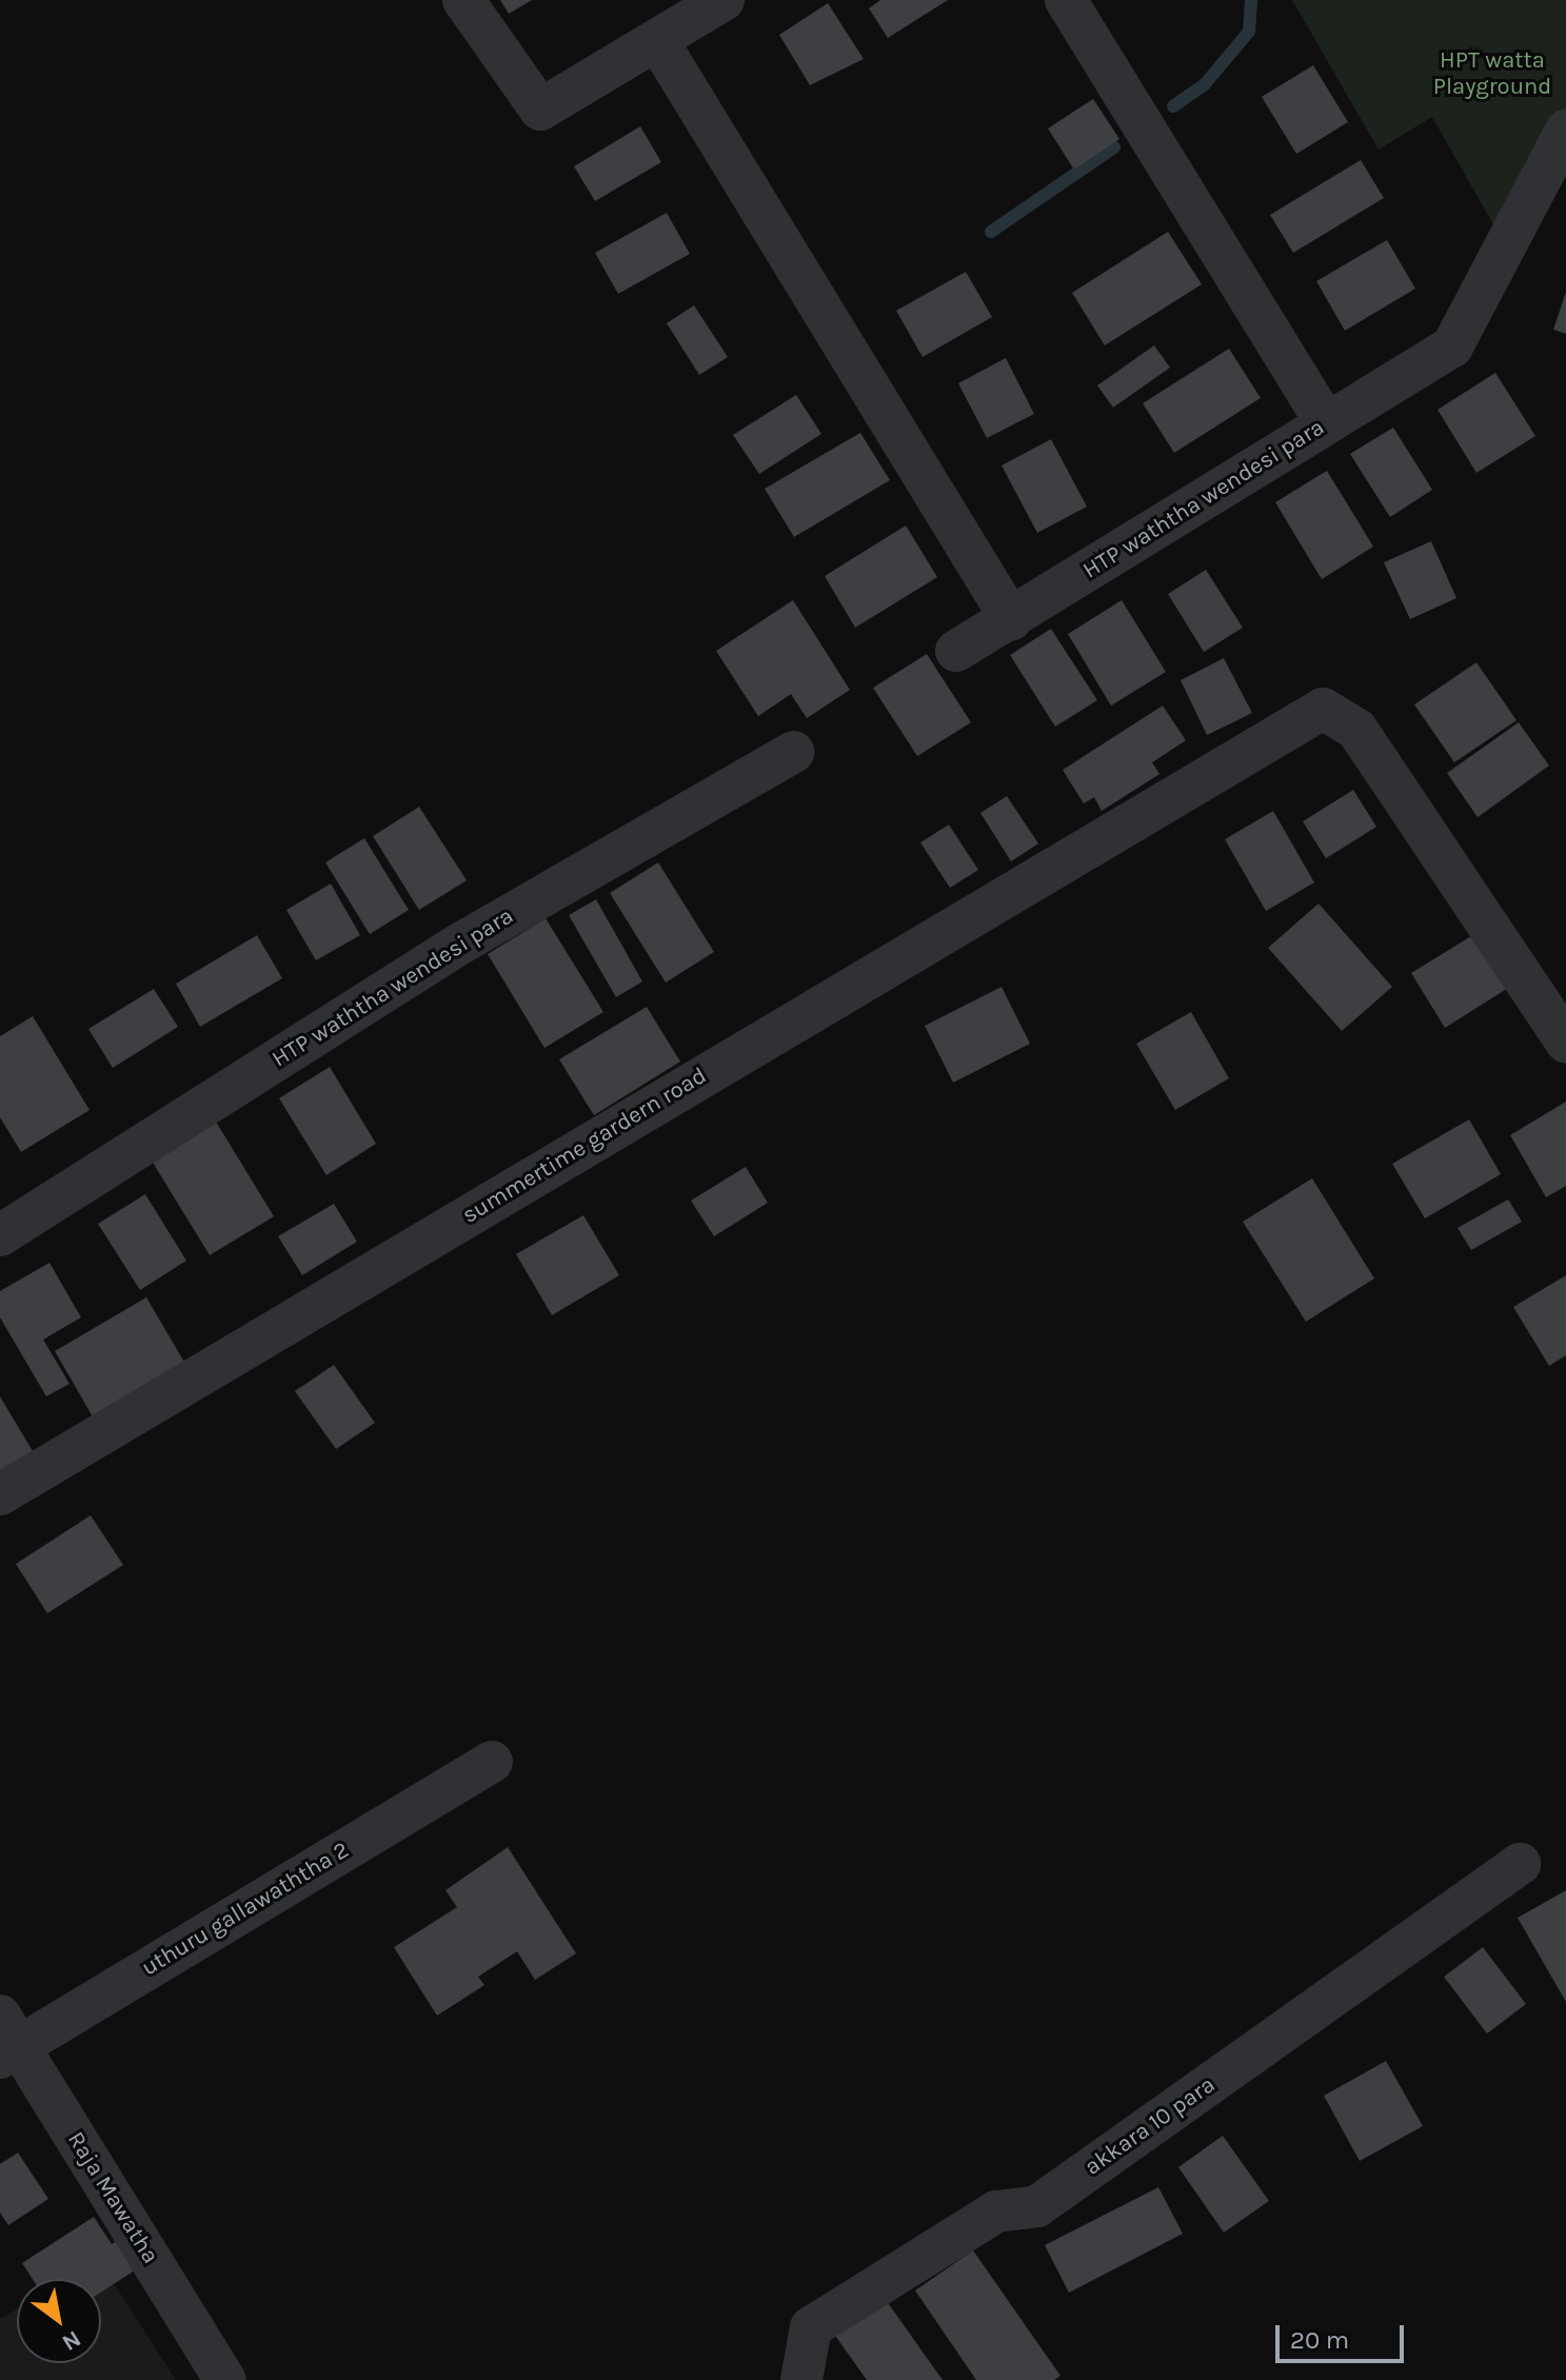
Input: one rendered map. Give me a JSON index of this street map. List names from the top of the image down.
{
  "streets": {
    "street": [
      "HTP waththa wendesi para",
      "summertime gardern road",
      "uthuru gallawaththa 2",
      "akkara 10 para",
      "Raja Mawatha"
    ]
  },
  "crossings": [
    ["uthuru gallawaththa 2", "Raja Mawatha"]
  ],
  "parks": ["HPT watta Playground"],
  "scale_bar": "20 m",
  "north": "bottom right"
}
